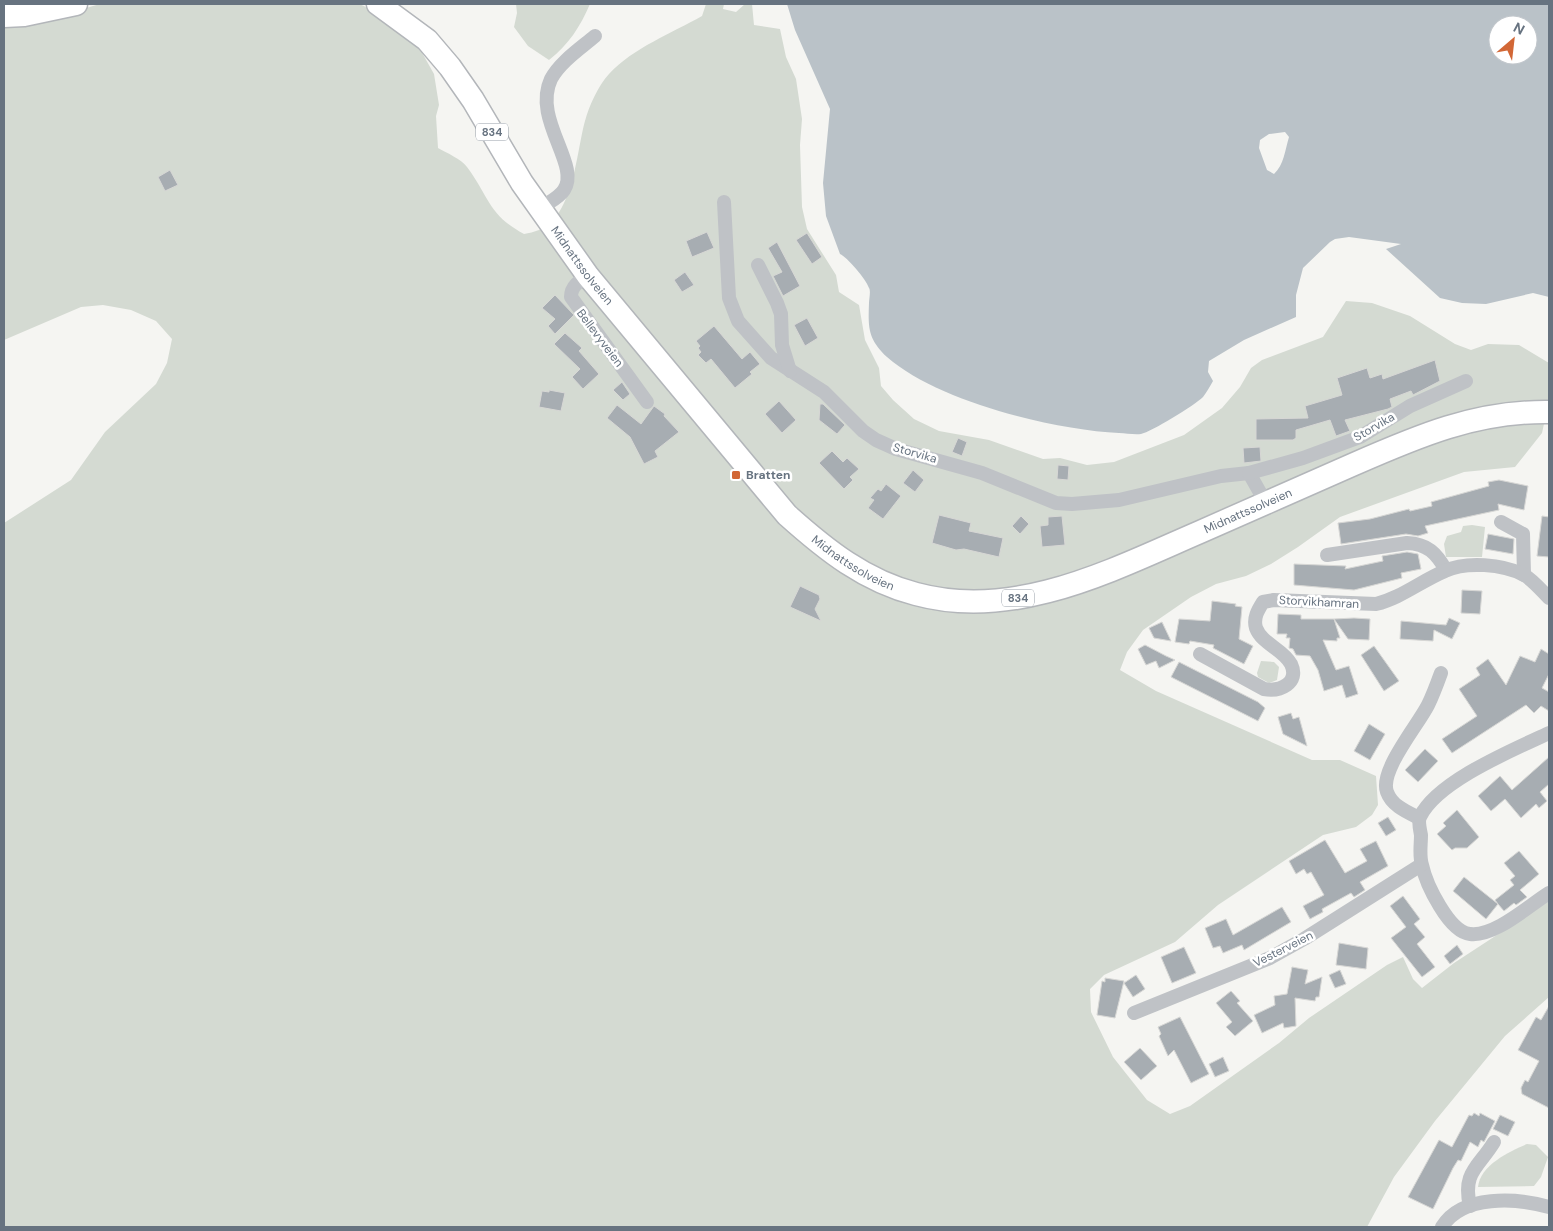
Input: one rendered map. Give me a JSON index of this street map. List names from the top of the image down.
{
  "streets": {
    "main road": ["834", "Midnattssolveien"],
    "street": [
      "Bellevyveien",
      "Storvika",
      "Storvikhamran",
      "Vesterveien"
    ]
  },
  "crossings": [
    ["Midnattssolveien", "Bellevyveien"]
  ],
  "places": {
    "transit": ["Bratten"]
  },
  "north": "top right"
}
